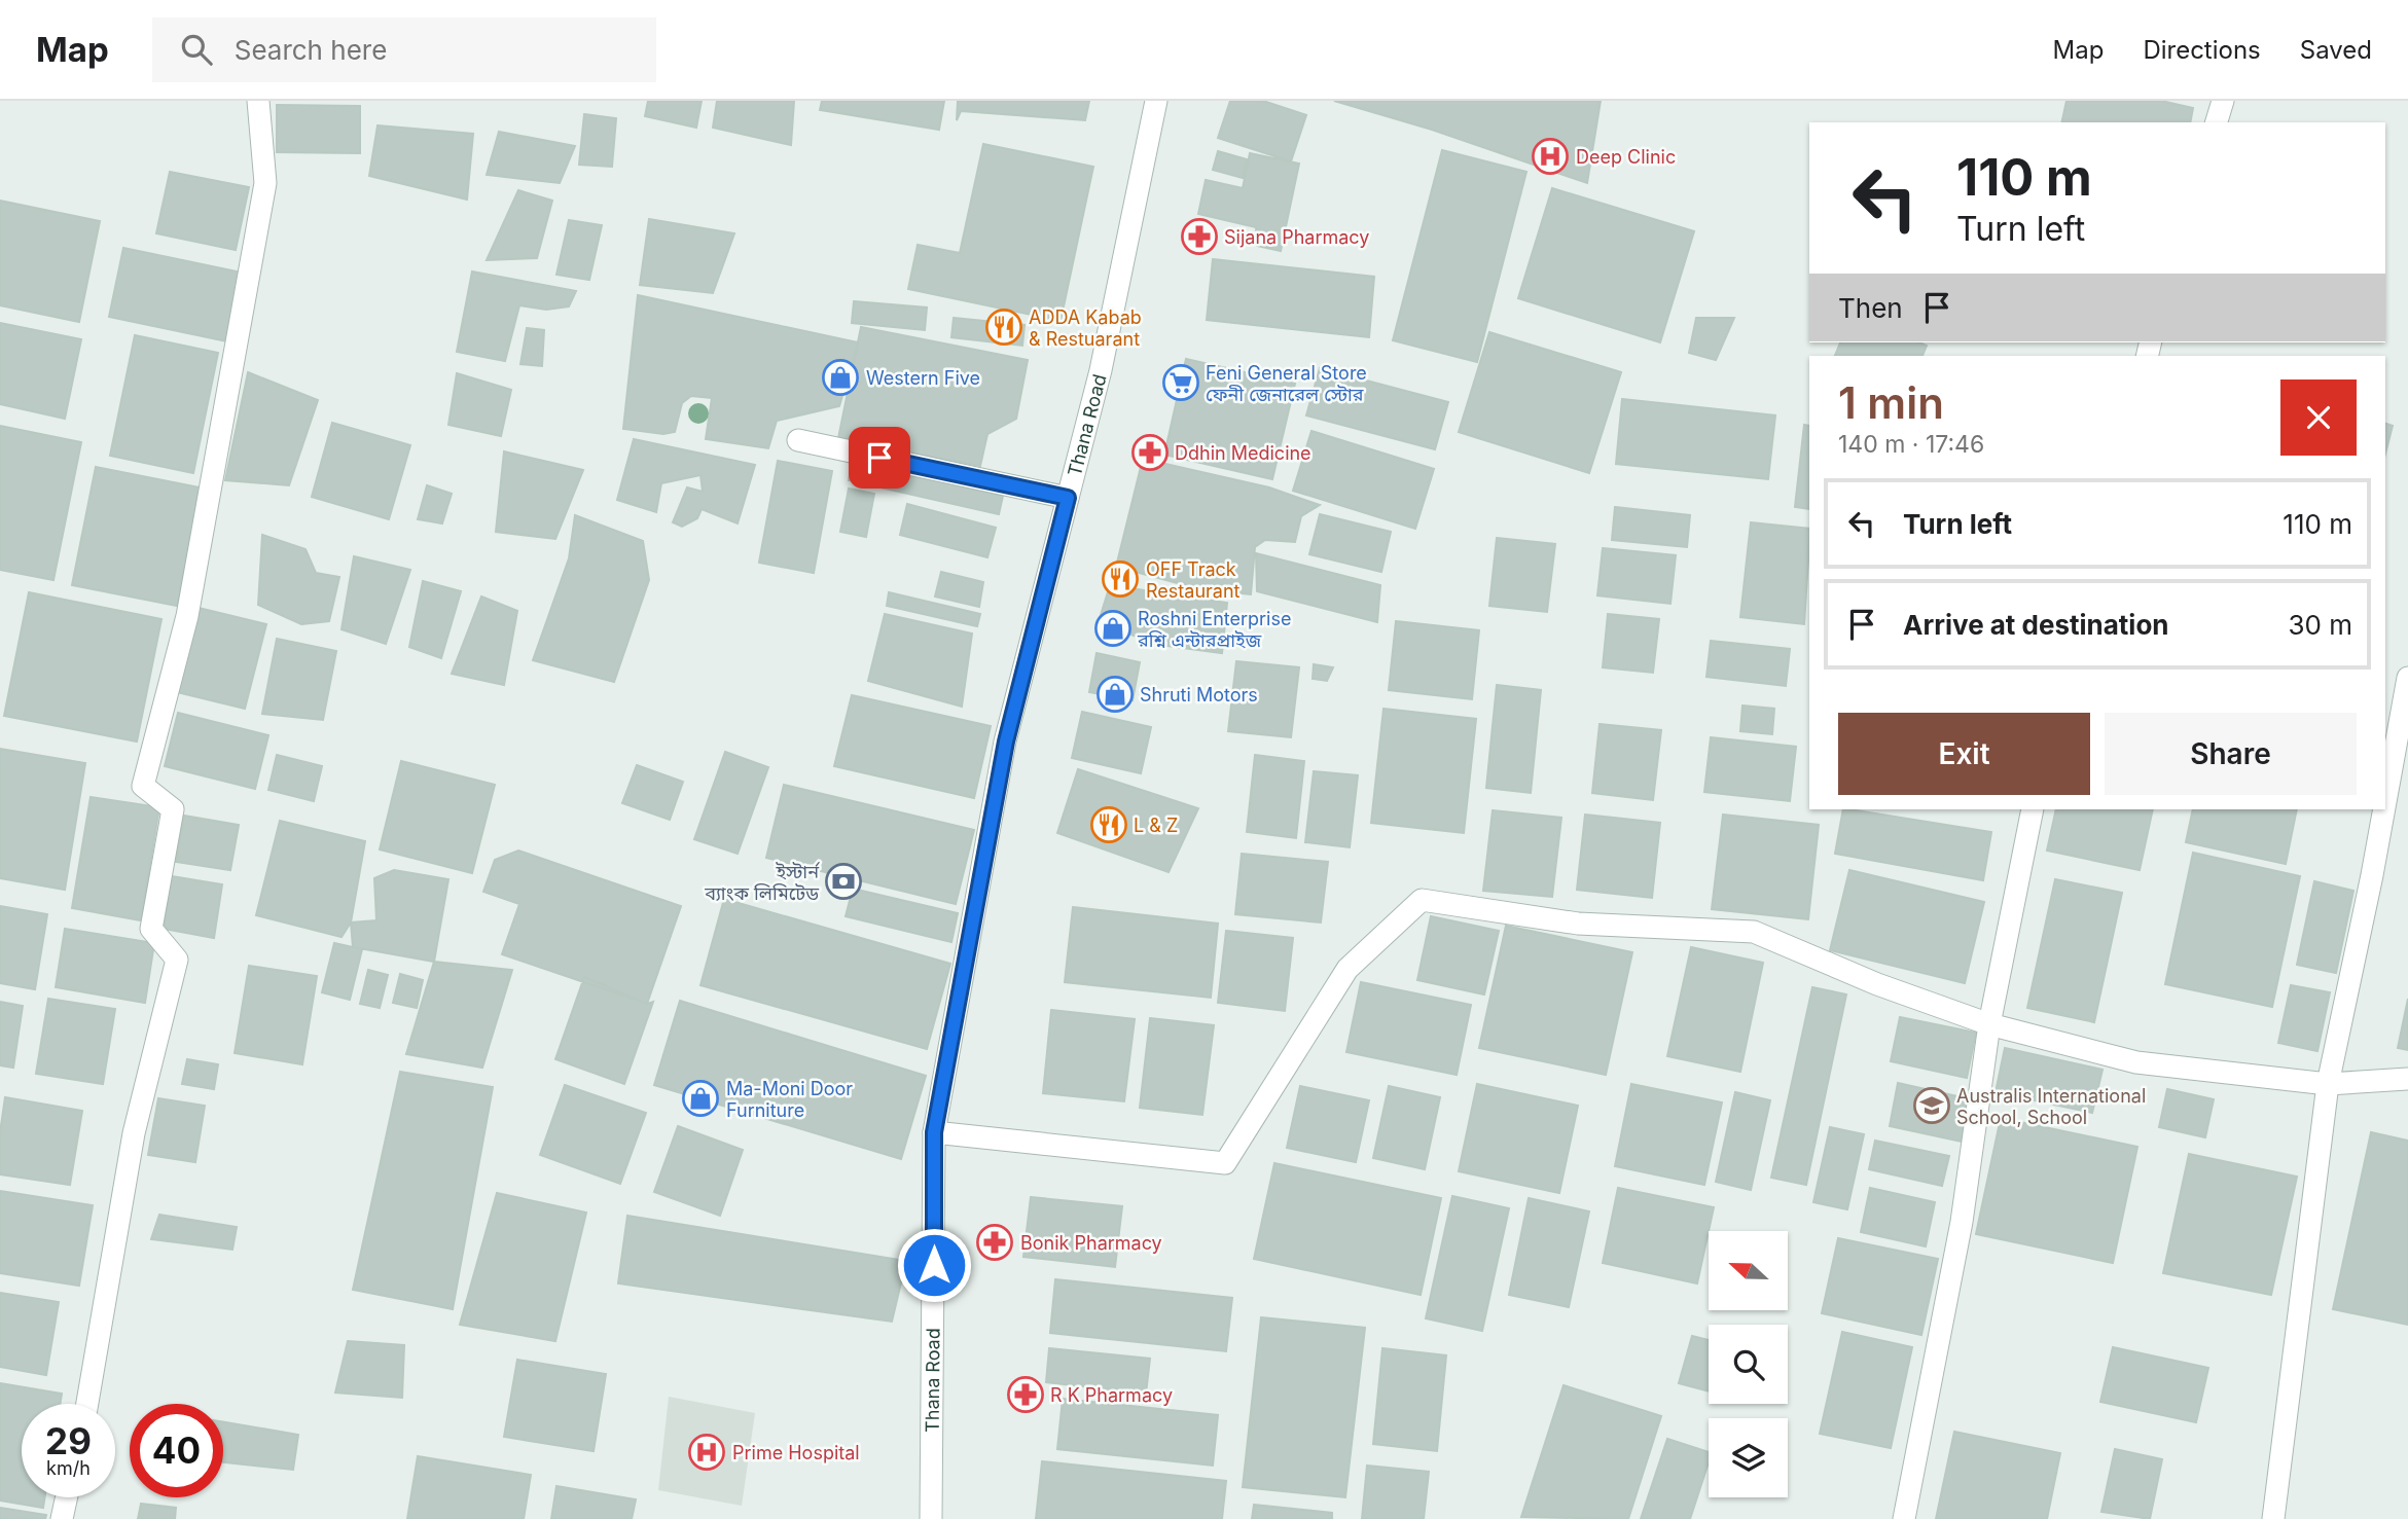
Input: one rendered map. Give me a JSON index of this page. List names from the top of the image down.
{
  "streets": {
    "street": ["Thana Road"]
  },
  "places": {
    "hospital": ["Deep Clinic", "Prime Hospital"],
    "pharmacy": [
      "Sijana Pharmacy",
      "Ddhin Medicine",
      "Bonik Pharmacy",
      "R K Pharmacy"
    ],
    "restaurant": ["ADDA Kabab & Restuarant", "OFF Track Restaurant", "L & Z"],
    "shop": [
      "Western Five",
      "Roshni Enterprise রশ্নি এন্টারপ্রাইজ",
      "Shruti Motors",
      "Ma-Moni Door Furniture"
    ],
    "supermarket": ["Feni General Store ফেনী জেনারেল স্টোর"],
    "bank": ["ইস্টার্ন ব্যাংক লিমিটেড"],
    "school or university": ["Australis International School, School"]
  },
  "north": "left",
  "page": {
    "header": "Map",
    "search": "Search here",
    "nav": ["Map", "Directions", "Saved"],
    "turn": ["110 m", "Turn left"],
    "then": "Then",
    "heading": ["1 min", "140 m · 17:46"],
    "list": [
      {
        "name": "Turn left",
        "value": "110 m"
      },
      {
        "name": "Arrive at destination",
        "value": "30 m"
      }
    ],
    "buttons": ["Exit", "Share"],
    "speed": "29 km/h",
    "limit": "40"
  }
}
